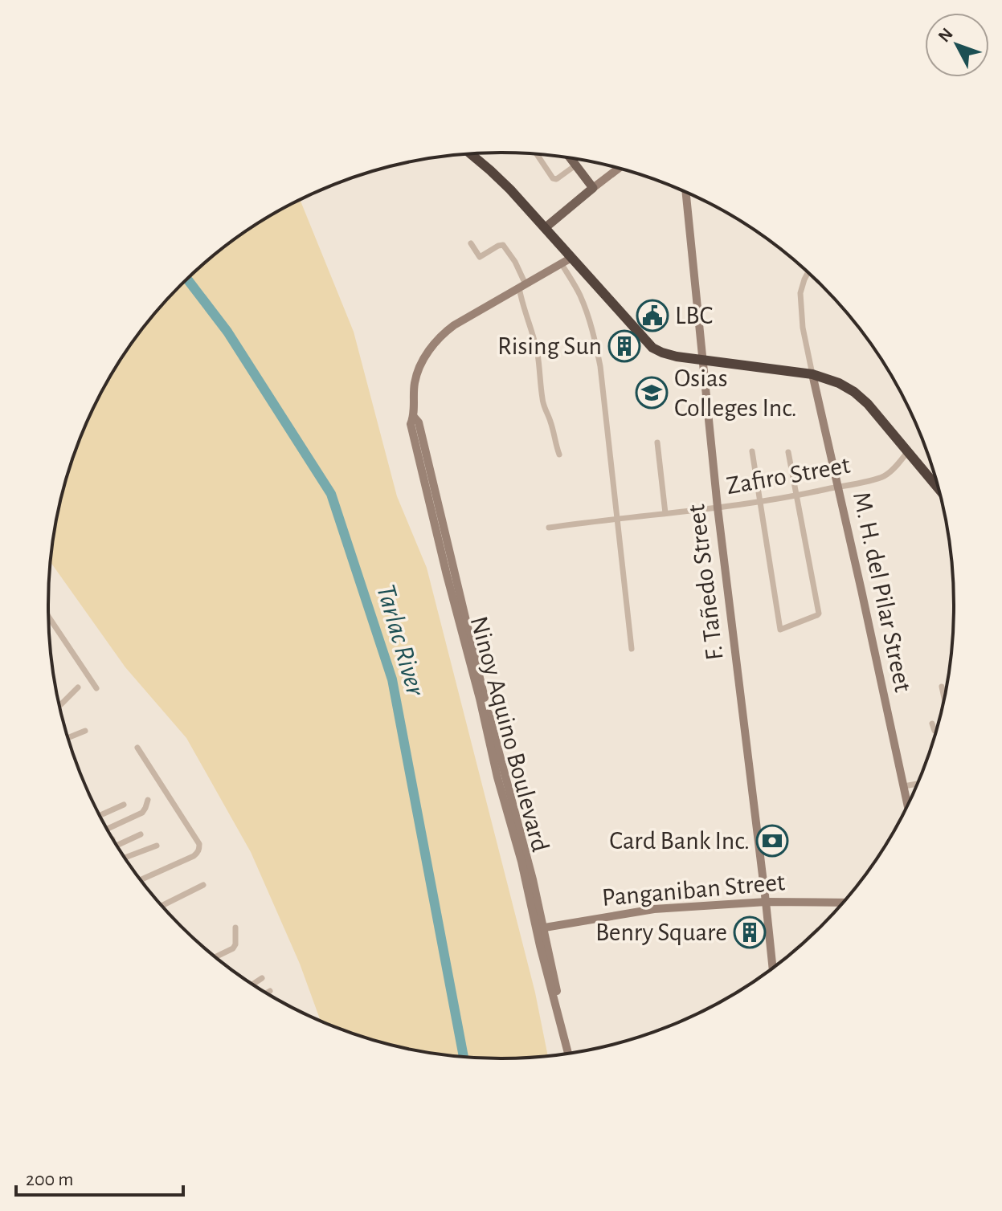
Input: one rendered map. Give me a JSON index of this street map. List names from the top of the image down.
{
  "streets": {
    "main road": [
      "F. Tañedo Street",
      "M. H. del Pilar Street",
      "Ninoy Aquino Boulevard",
      "Panganiban Street"
    ],
    "street": ["Zafiro Street"]
  },
  "crossings": [
    ["Zafiro Street", "F. Tañedo Street"],
    ["Zafiro Street", "M. H. del Pilar Street"],
    ["F. Tañedo Street", "Panganiban Street"],
    ["Ninoy Aquino Boulevard", "Panganiban Street"]
  ],
  "water": ["Tarlac River"],
  "places": {
    "public building": ["LBC"],
    "building": ["Rising Sun", "Benry Square"],
    "school or university": ["Osias Colleges Inc."],
    "bank": ["Card Bank Inc."]
  },
  "scale_bar": "200 m",
  "north": "top left"
}
